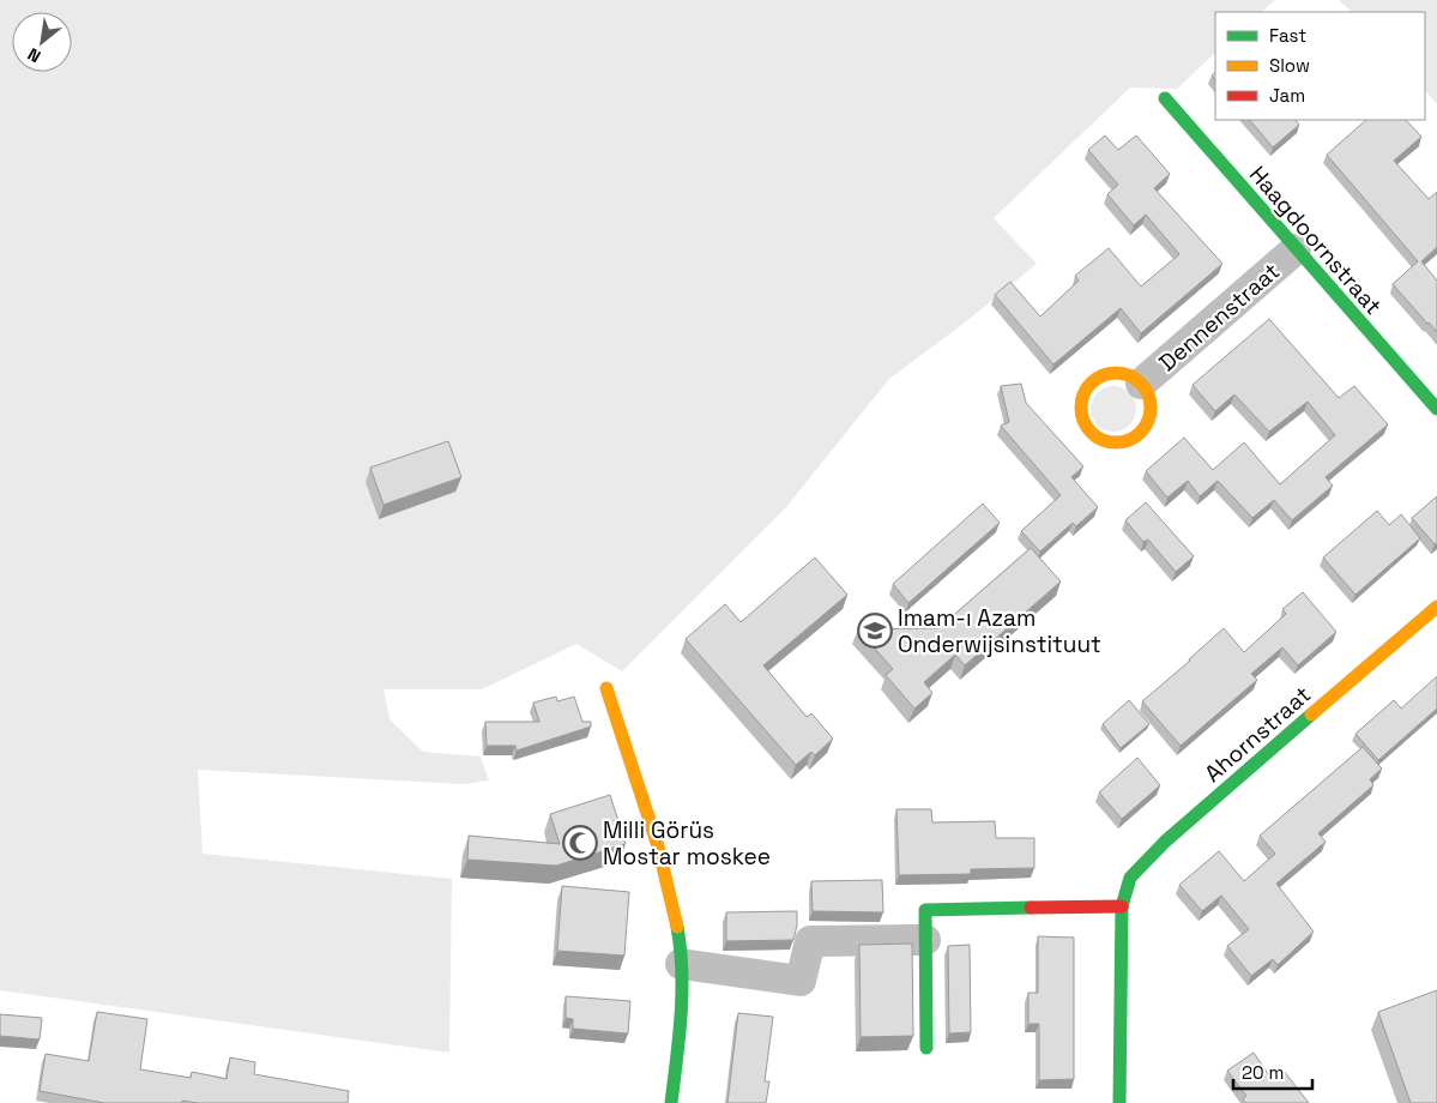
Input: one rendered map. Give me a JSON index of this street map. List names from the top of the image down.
{
  "streets": {
    "street": ["Haagdoornstraat", "Dennenstraat", "Ahornstraat"]
  },
  "crossings": [
    ["Haagdoornstraat", "Dennenstraat"]
  ],
  "places": {
    "school or university": ["Imam-ı Azam Onderwijsinstituut"],
    "mosque": ["Milli Görüs Mostar moskee"]
  },
  "legend": ["Fast", "Slow", "Jam"],
  "scale_bar": "20 m",
  "north": "bottom left"
}
